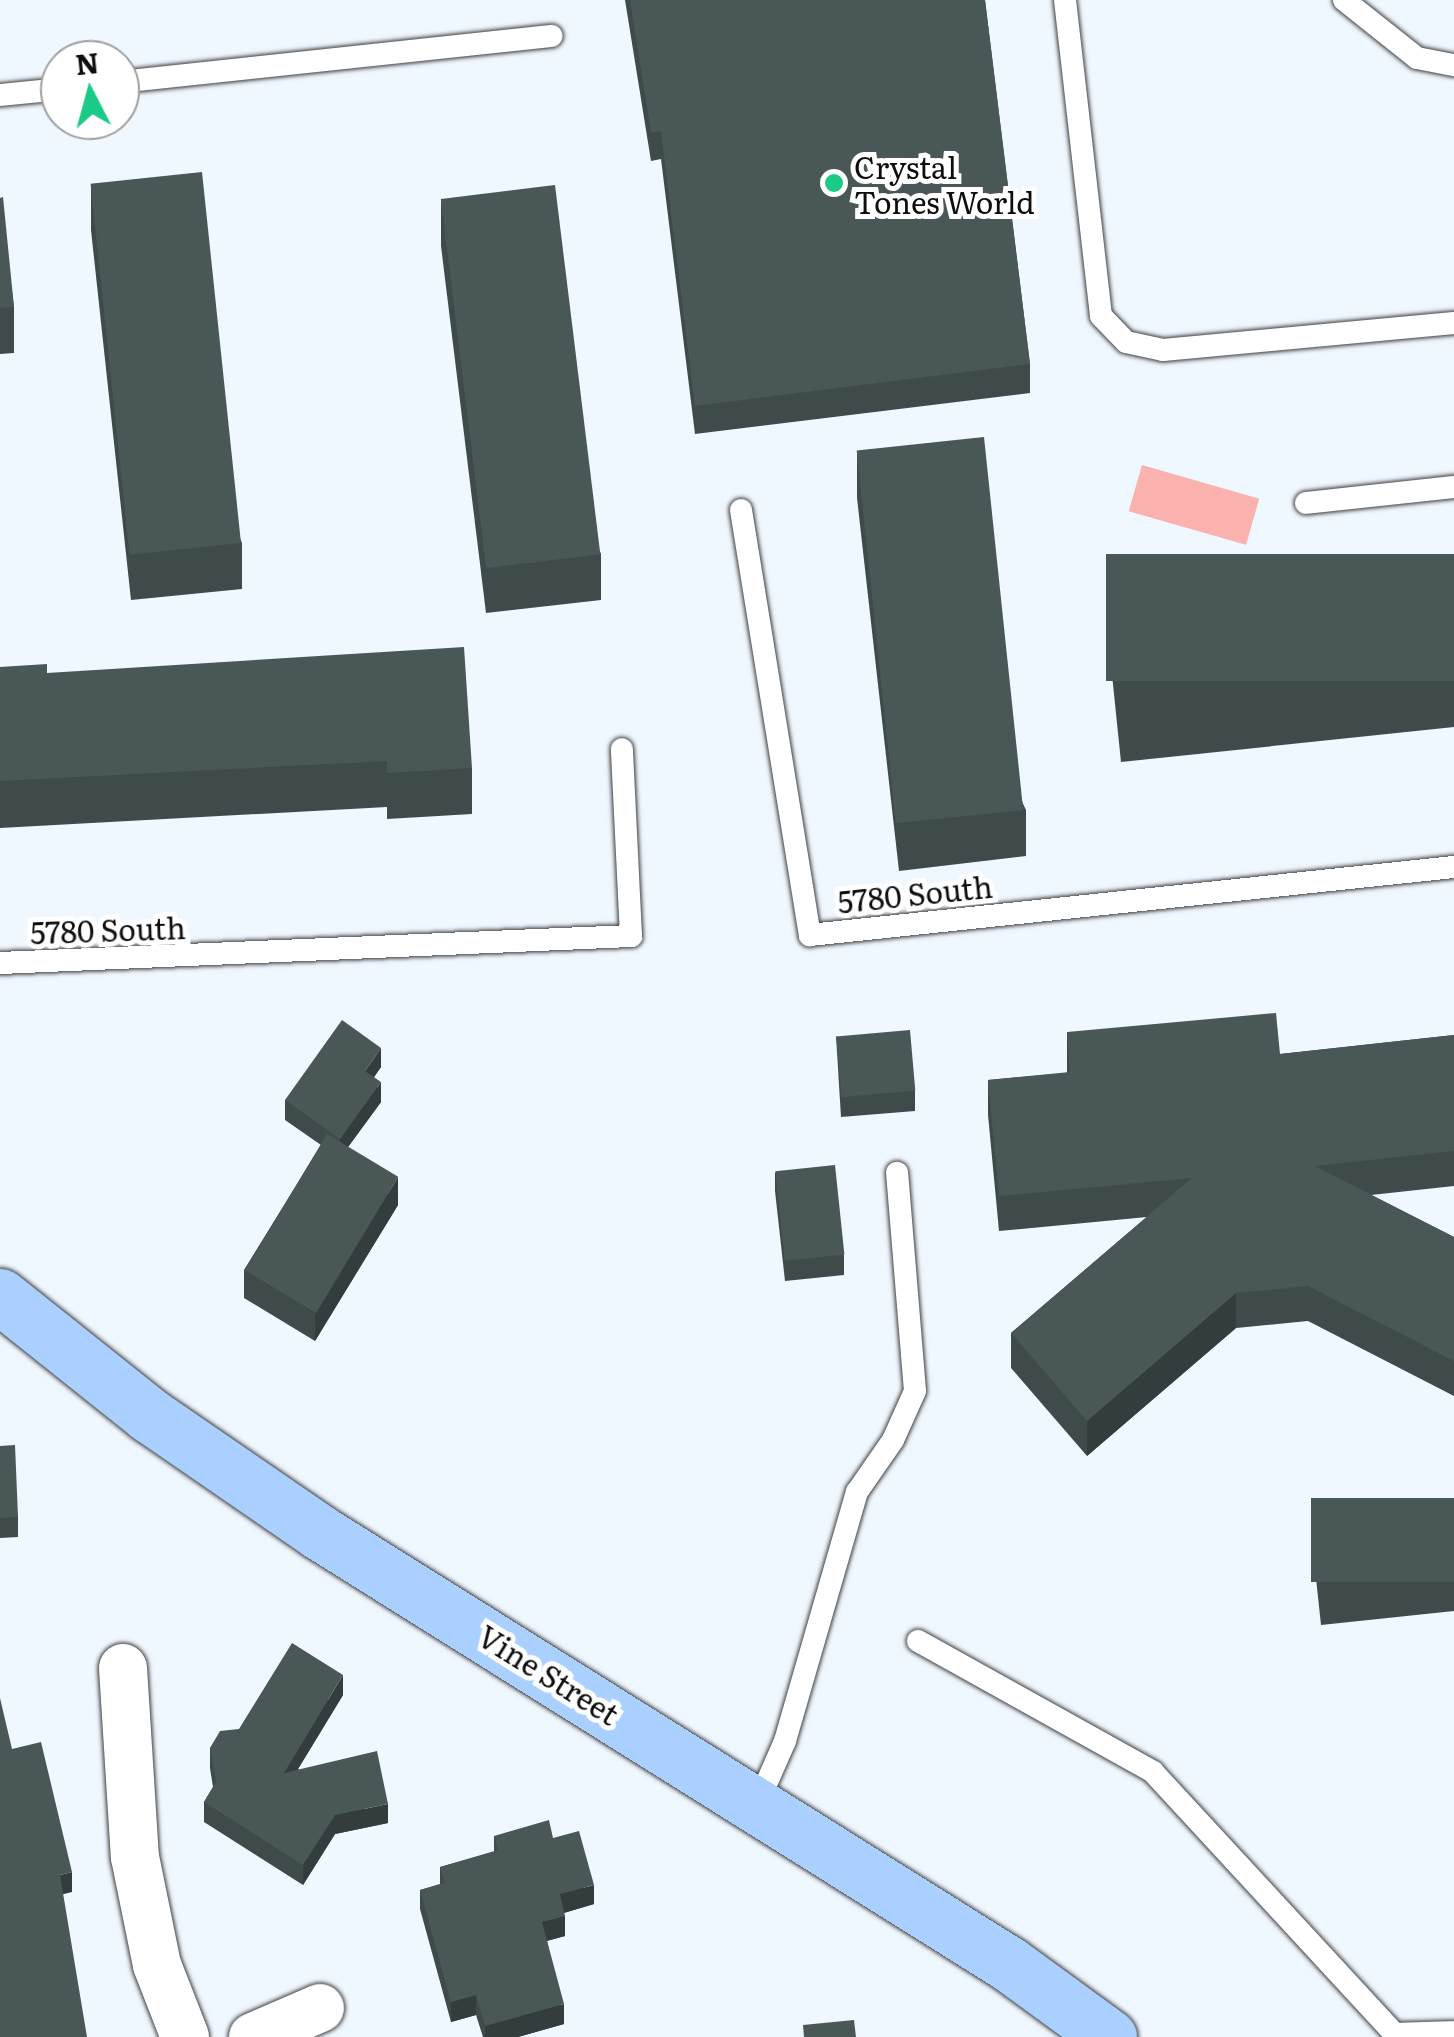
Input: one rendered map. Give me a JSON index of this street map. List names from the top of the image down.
{
  "streets": {
    "street": ["Vine Street"],
    "lane": ["5780 South"]
  },
  "places": ["Crystal Tones World"],
  "north": "top"
}
